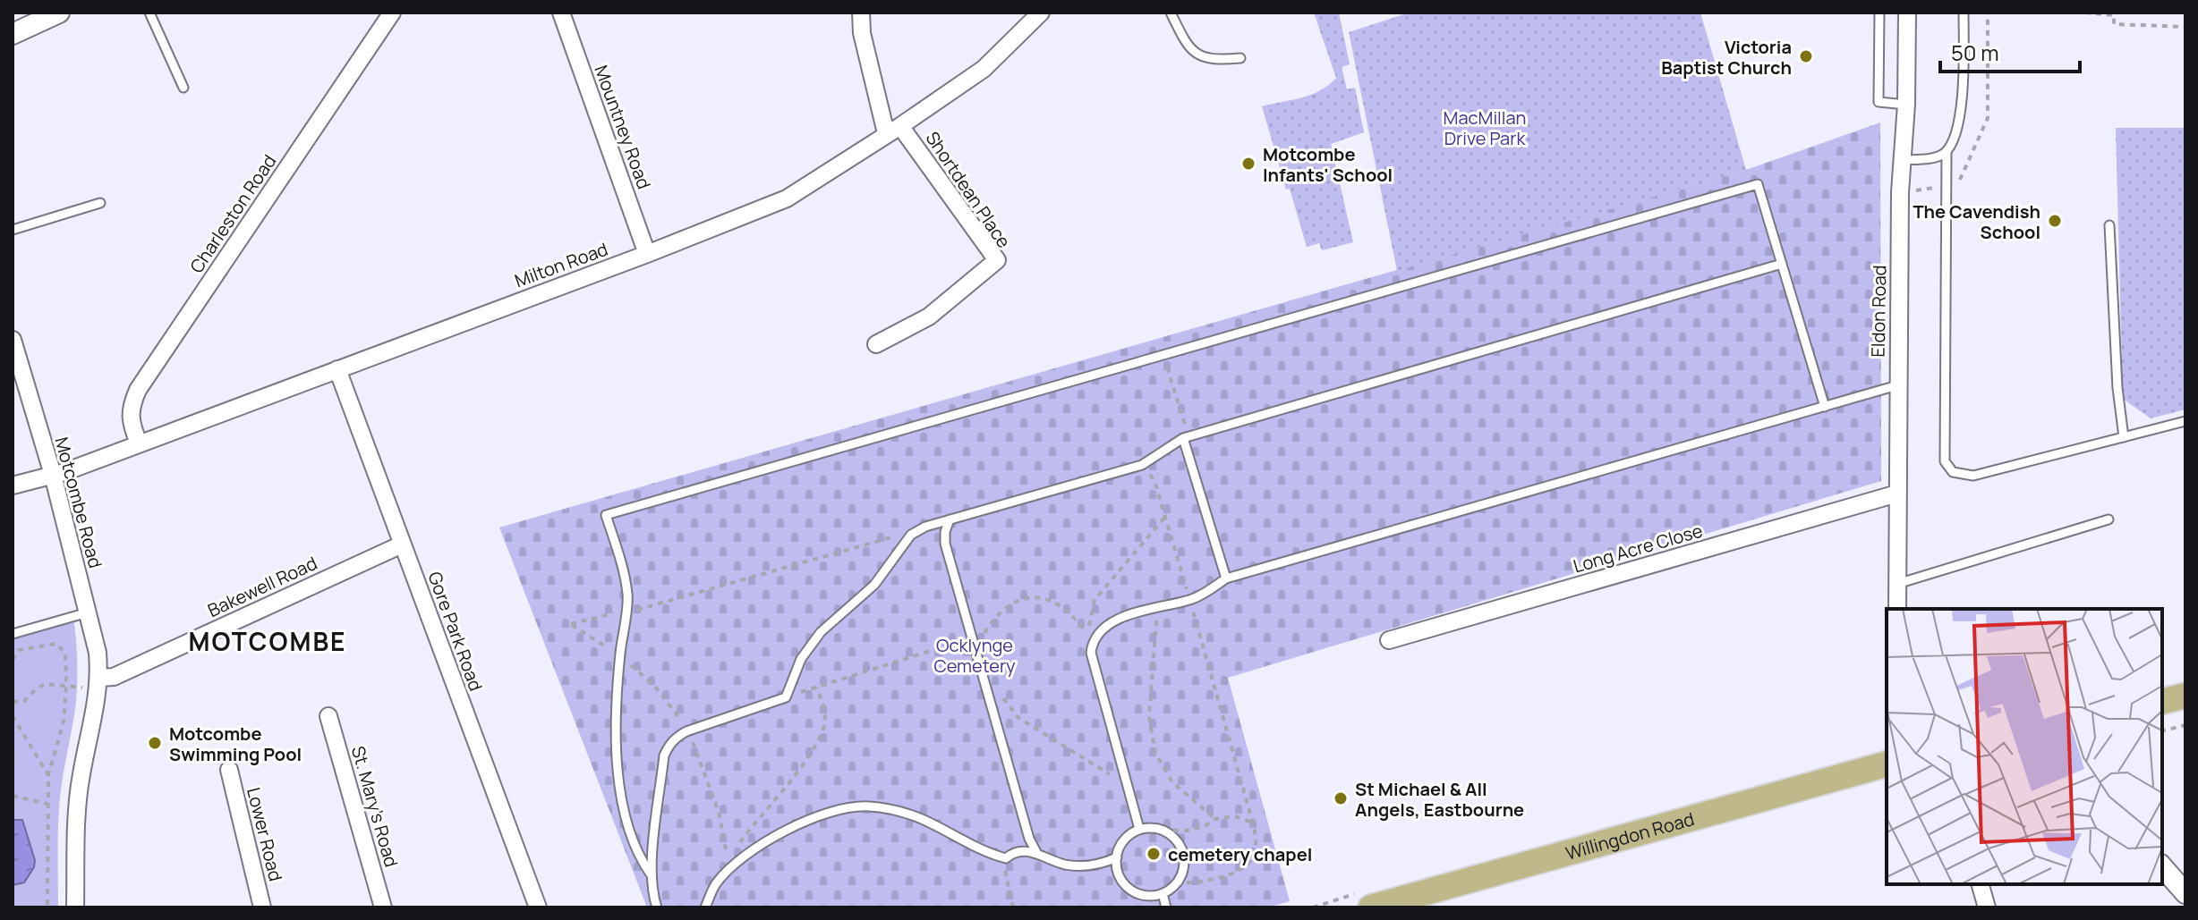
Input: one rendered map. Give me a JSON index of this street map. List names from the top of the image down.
{
  "streets": {
    "main road": ["Willingdon Road"],
    "street": [
      "Mountney Road",
      "Shortdean Place",
      "Charleston Road",
      "Milton Road",
      "Eldon Road",
      "Motcombe Road",
      "Long Acre Close",
      "Bakewell Road",
      "Gore Park Road",
      "St. Mary's Road",
      "Lower Road"
    ]
  },
  "crossings": [
    ["Mountney Road", "Milton Road"],
    ["Shortdean Place", "Milton Road"],
    ["Charleston Road", "Milton Road"],
    ["Milton Road", "Motcombe Road"],
    ["Milton Road", "Gore Park Road"],
    ["Eldon Road", "Long Acre Close"],
    ["Motcombe Road", "Bakewell Road"],
    ["Bakewell Road", "Gore Park Road"]
  ],
  "districts": ["MOTCOMBE"],
  "parks": ["MacMillan Drive Park", "Ocklynge Cemetery"],
  "places": [
    "Victoria Baptist Church",
    "Motcombe Infants' School",
    "The Cavendish School",
    "Motcombe Swimming Pool",
    "St Michael & All Angels, Eastbourne",
    "cemetery chapel"
  ],
  "scale_bar": "50 m"
}
